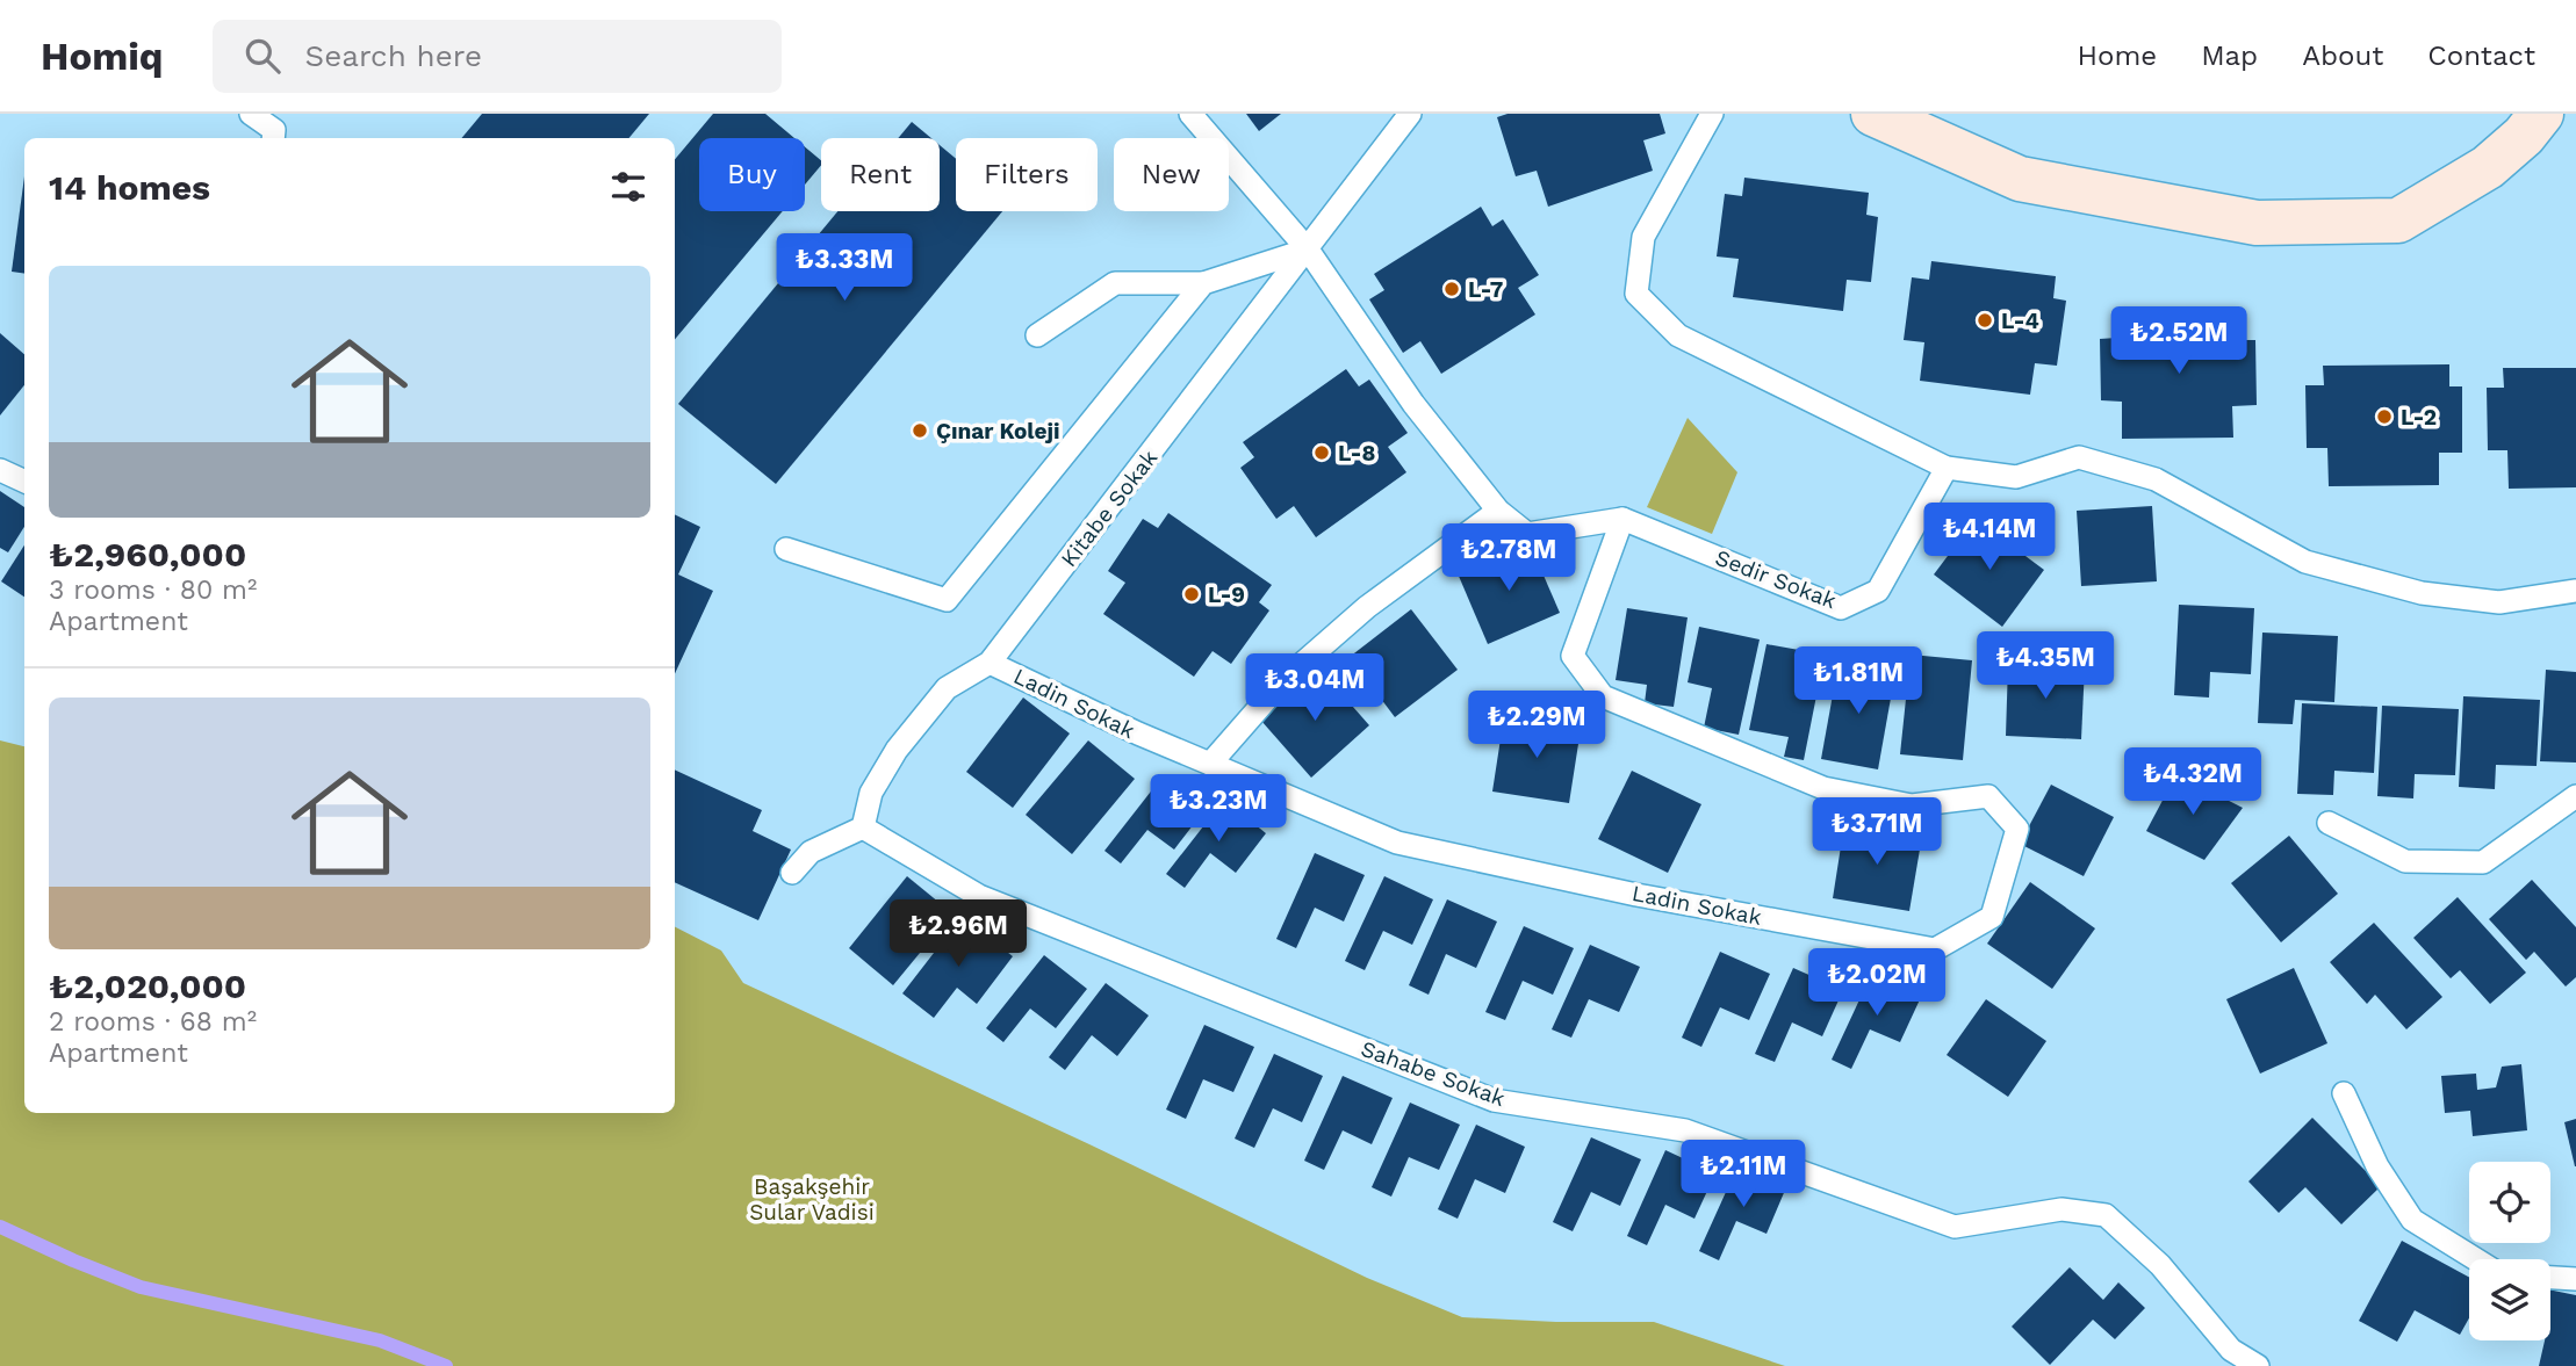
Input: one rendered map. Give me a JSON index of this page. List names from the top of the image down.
{
  "streets": {
    "lane": [
      "Kitabe Sokak",
      "Sedir Sokak",
      "Ladin Sokak",
      "Sahabe Sokak"
    ]
  },
  "crossings": [
    ["Kitabe Sokak", "Ladin Sokak"],
    ["Kitabe Sokak", "Sahabe Sokak"],
    ["Sedir Sokak", "Ladin Sokak"]
  ],
  "parks": ["Başakşehir Sular Vadisi"],
  "places": [
    "L-7",
    "L-4",
    "L-2",
    "Çınar Koleji",
    "L-8",
    "L-9"
  ],
  "page": {
    "header": "Homiq",
    "search": "Search here",
    "nav": [
      "Home",
      "Map",
      "About",
      "Contact"
    ],
    "chip": [
      "Buy",
      "Rent",
      "Filters",
      "New"
    ],
    "heading": "14 homes",
    "price": [
      "₺3.33M",
      "₺2.52M",
      "₺4.14M",
      "₺2.78M",
      "₺4.35M",
      "₺1.81M",
      "₺3.04M",
      "₺2.29M",
      "₺4.32M",
      "₺3.23M",
      "₺3.71M",
      "₺2.96M",
      "₺2.02M",
      "₺2.11M"
    ],
    "list": [
      {
        "name": "₺2,960,000",
        "note": "3 rooms · 80 m² · Apartment"
      },
      {
        "name": "₺2,020,000",
        "note": "2 rooms · 68 m² · Apartment"
      }
    ]
  }
}
